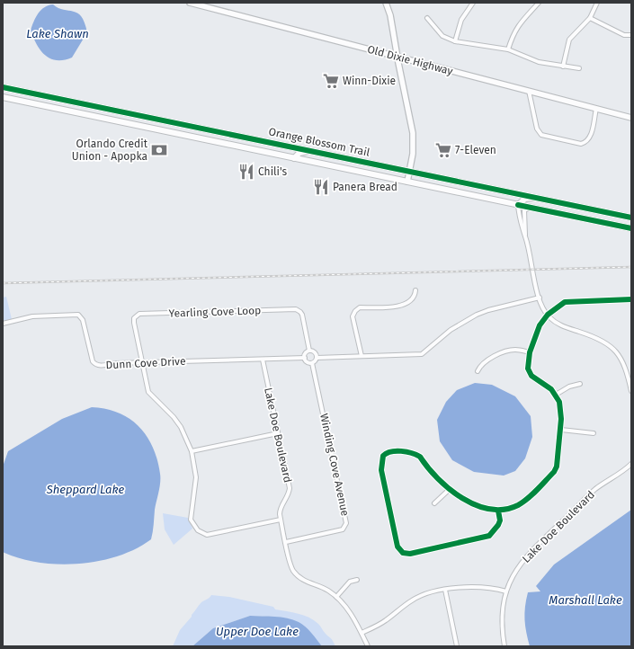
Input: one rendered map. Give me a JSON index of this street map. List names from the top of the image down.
{
  "streets": {
    "main road": ["Orange Blossom Trail"],
    "street": [
      "Old Dixie Highway",
      "Yearling Cove Loop",
      "Dunn Cove Drive",
      "Lake Doe Boulevard",
      "Winding Cove Avenue"
    ]
  },
  "crossings": [
    ["Yearling Cove Loop", "Dunn Cove Drive"],
    ["Yearling Cove Loop", "Winding Cove Avenue"],
    ["Dunn Cove Drive", "Lake Doe Boulevard"],
    ["Dunn Cove Drive", "Winding Cove Avenue"],
    ["Lake Doe Boulevard", "Winding Cove Avenue"]
  ],
  "water": [
    "Lake Shawn",
    "Sheppard Lake",
    "Marshall Lake",
    "Upper Doe Lake"
  ],
  "places": {
    "supermarket": ["Winn-Dixie", "7-Eleven"],
    "bank": ["Orlando Credit Union - Apopka"],
    "restaurant": ["Chili's", "Panera Bread"]
  }
}
